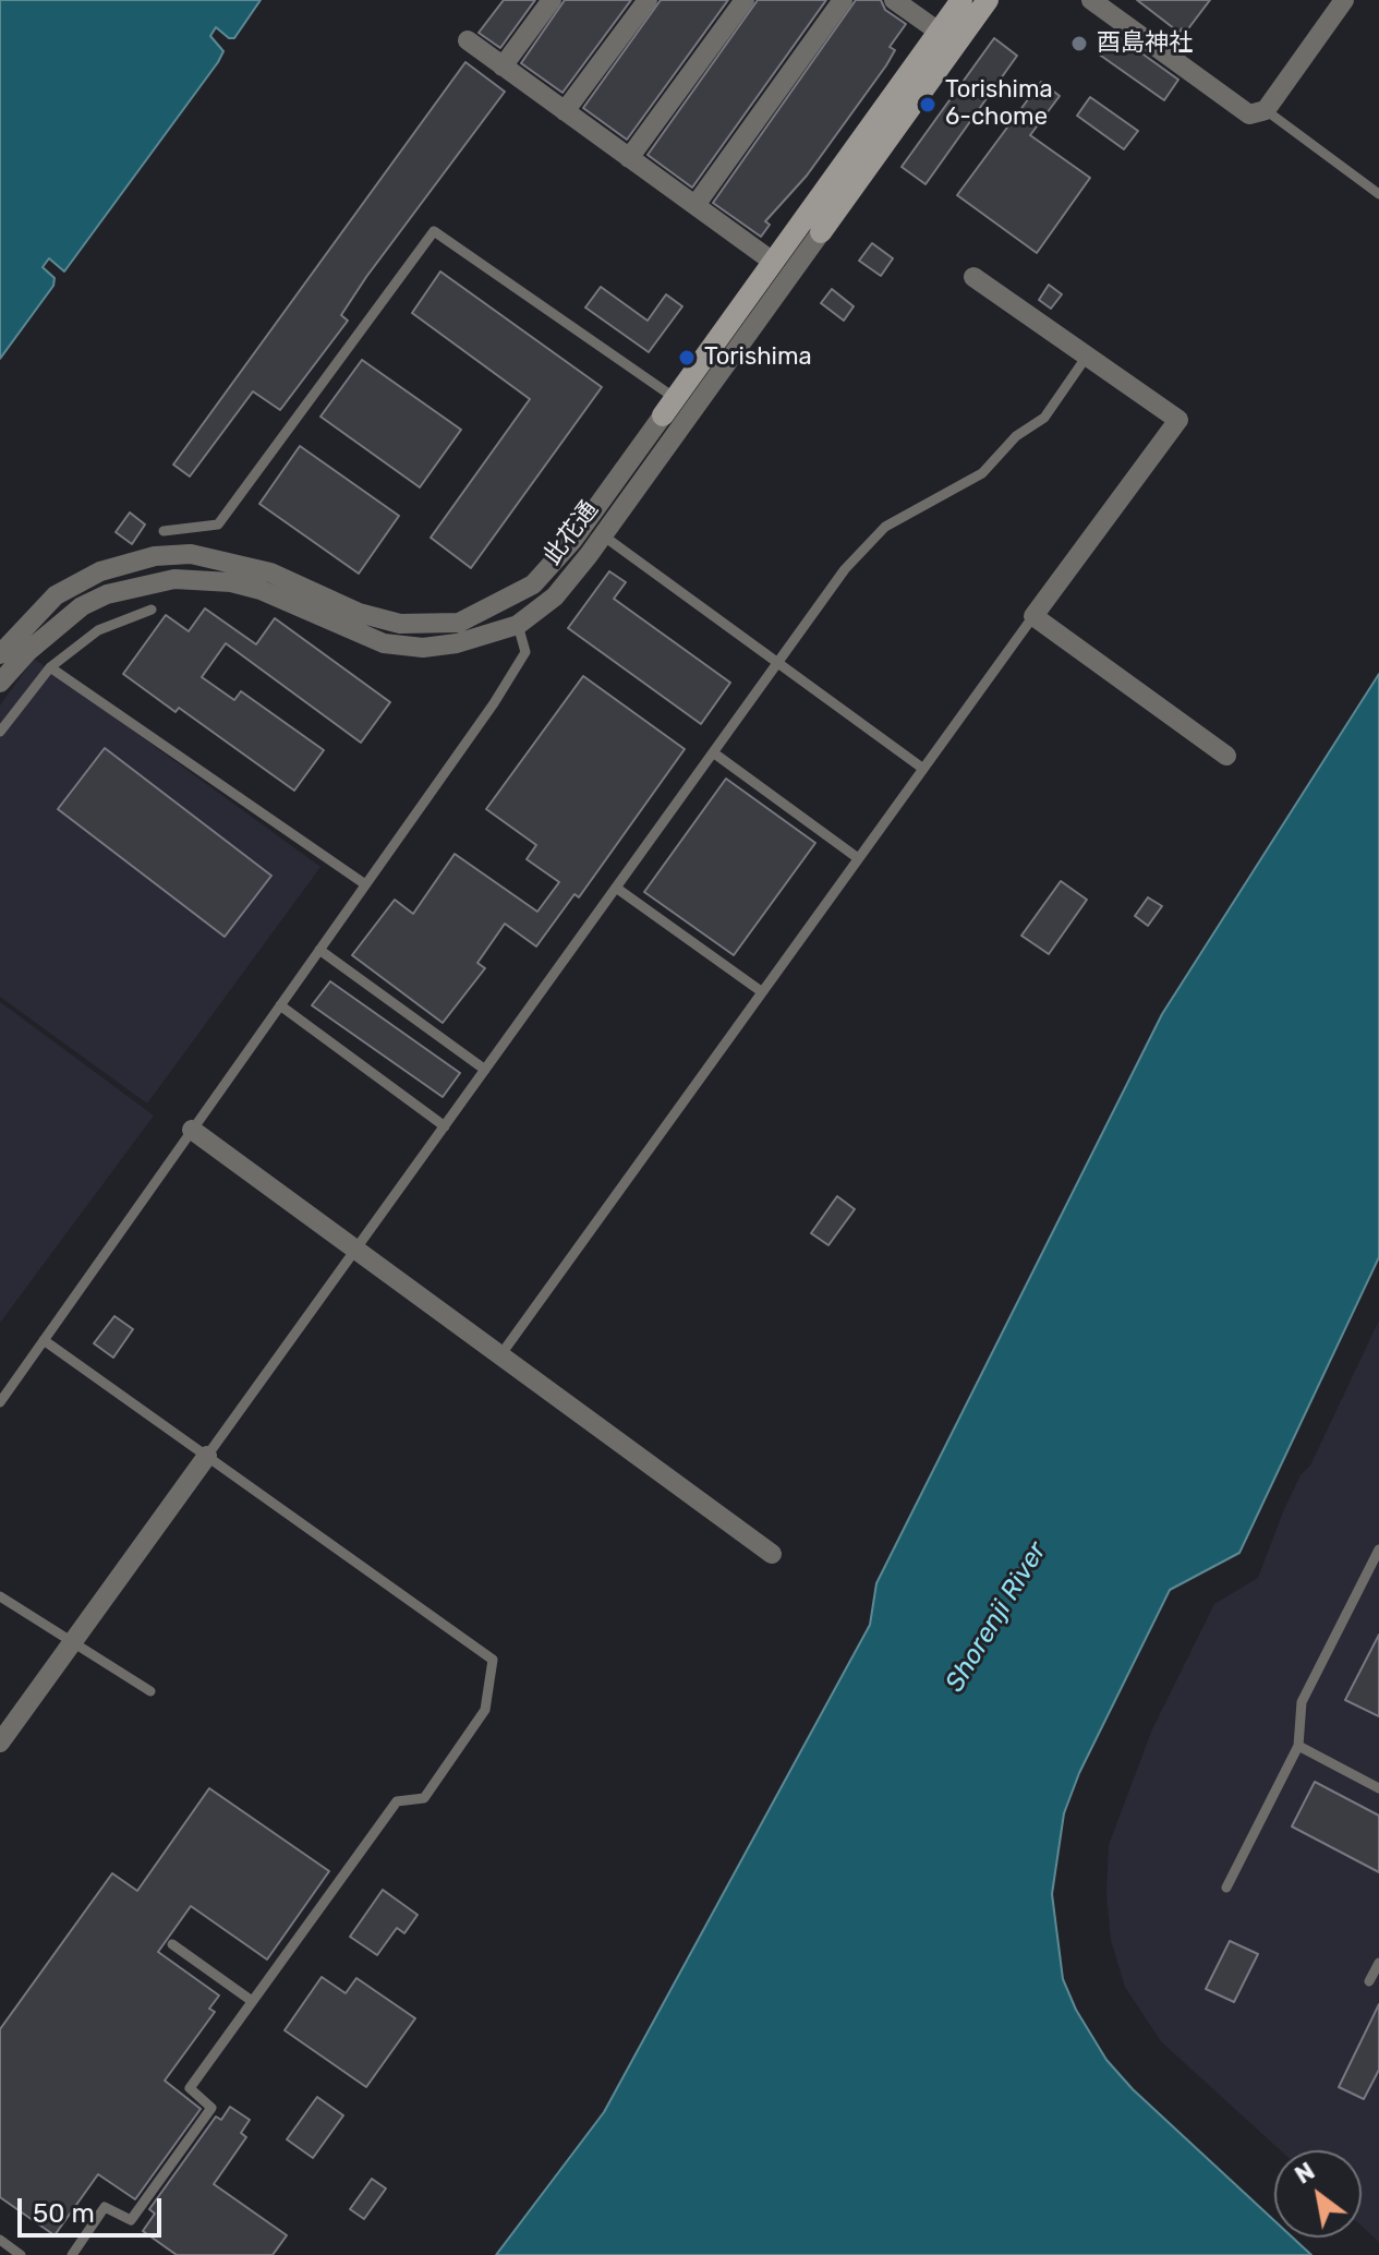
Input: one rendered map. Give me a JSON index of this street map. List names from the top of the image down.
{
  "streets": {
    "street": ["此花通"]
  },
  "water": ["Shorenji River"],
  "places": ["酉島神社", "Torishima 6-chome", "Torishima"],
  "scale_bar": "50 m",
  "north": "top left"
}
